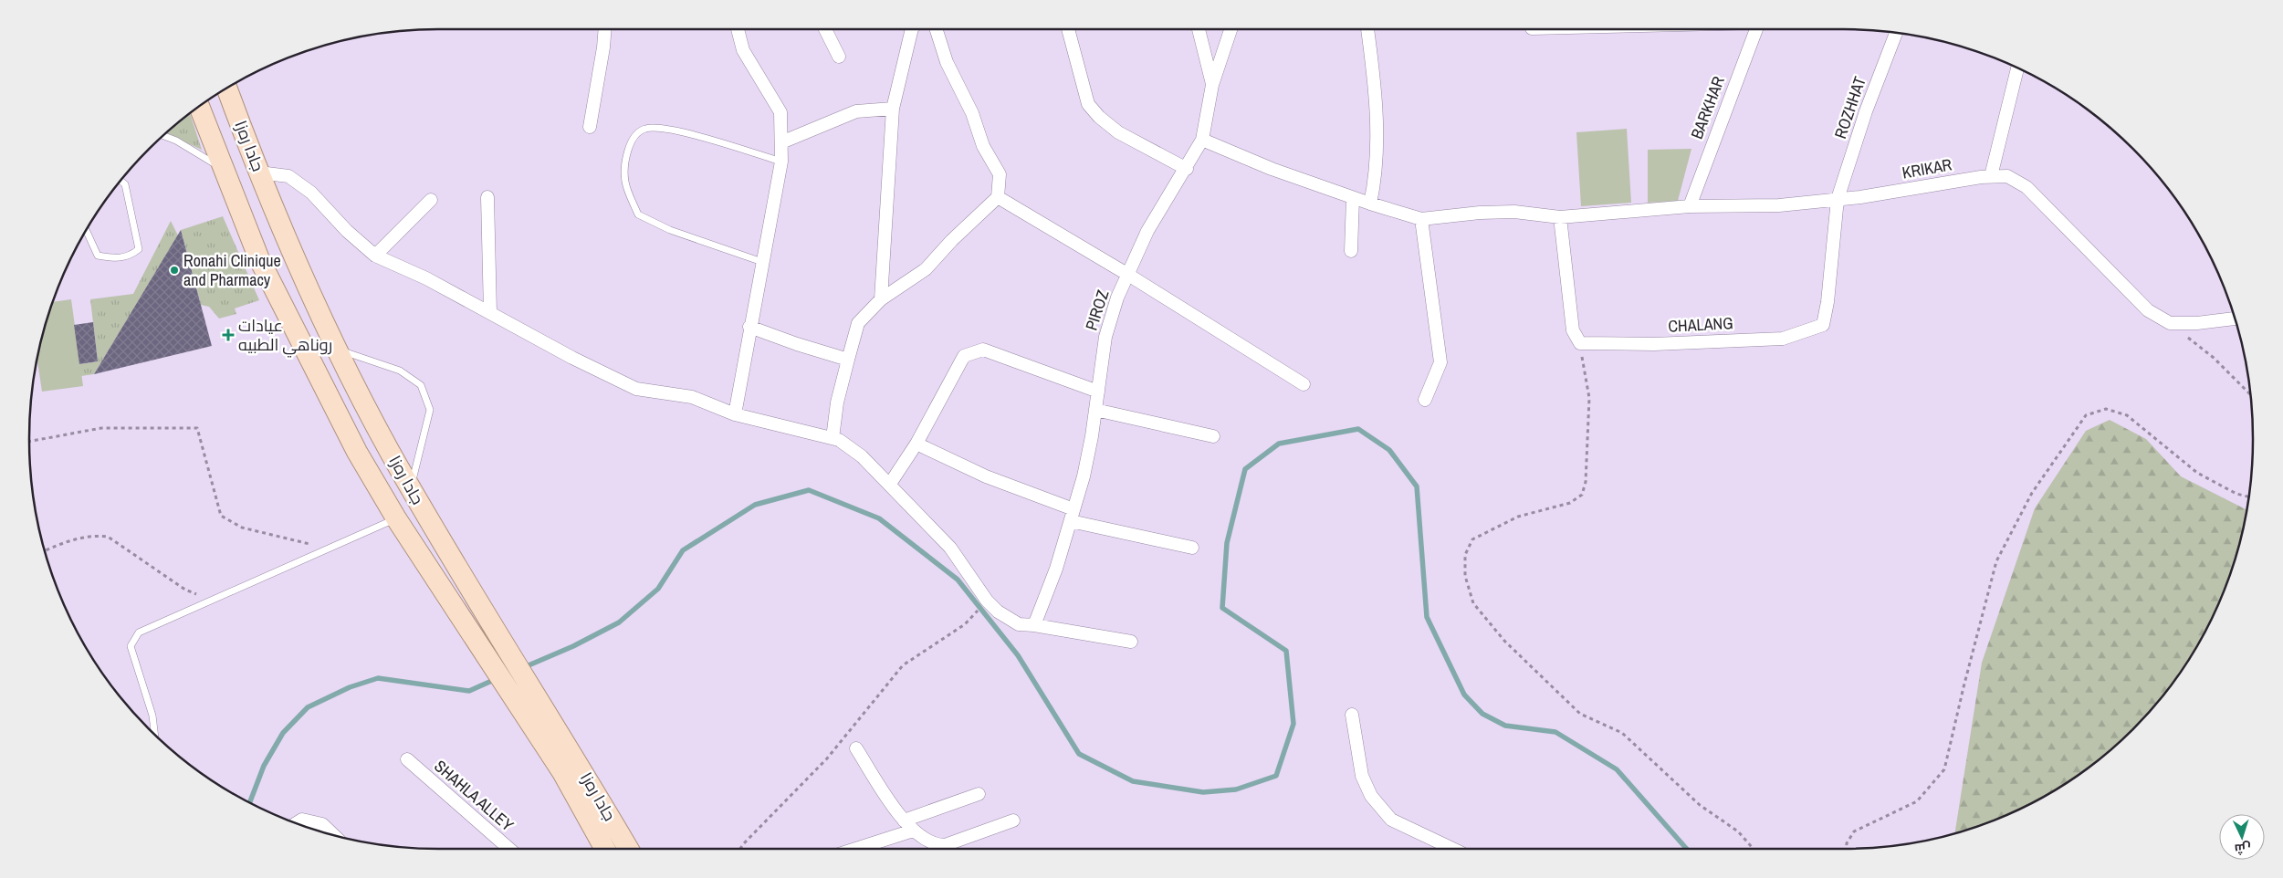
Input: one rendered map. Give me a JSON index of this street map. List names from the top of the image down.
{
  "streets": {
    "main road": ["جادا ره‌زا"],
    "street": [
      "BARKHAR",
      "ROZHHAT",
      "KRIKAR",
      "PIROZ",
      "CHALANG",
      "SHAHLA ALLEY"
    ]
  },
  "crossings": [
    ["BARKHAR", "KRIKAR"],
    ["ROZHHAT", "KRIKAR"],
    ["ROZHHAT", "CHALANG"],
    ["KRIKAR", "CHALANG"]
  ],
  "places": {
    "other": ["Ronahi Clinique and Pharmacy"],
    "health": ["عيادات روناهي الطبيه"]
  },
  "north": "bottom"
}
